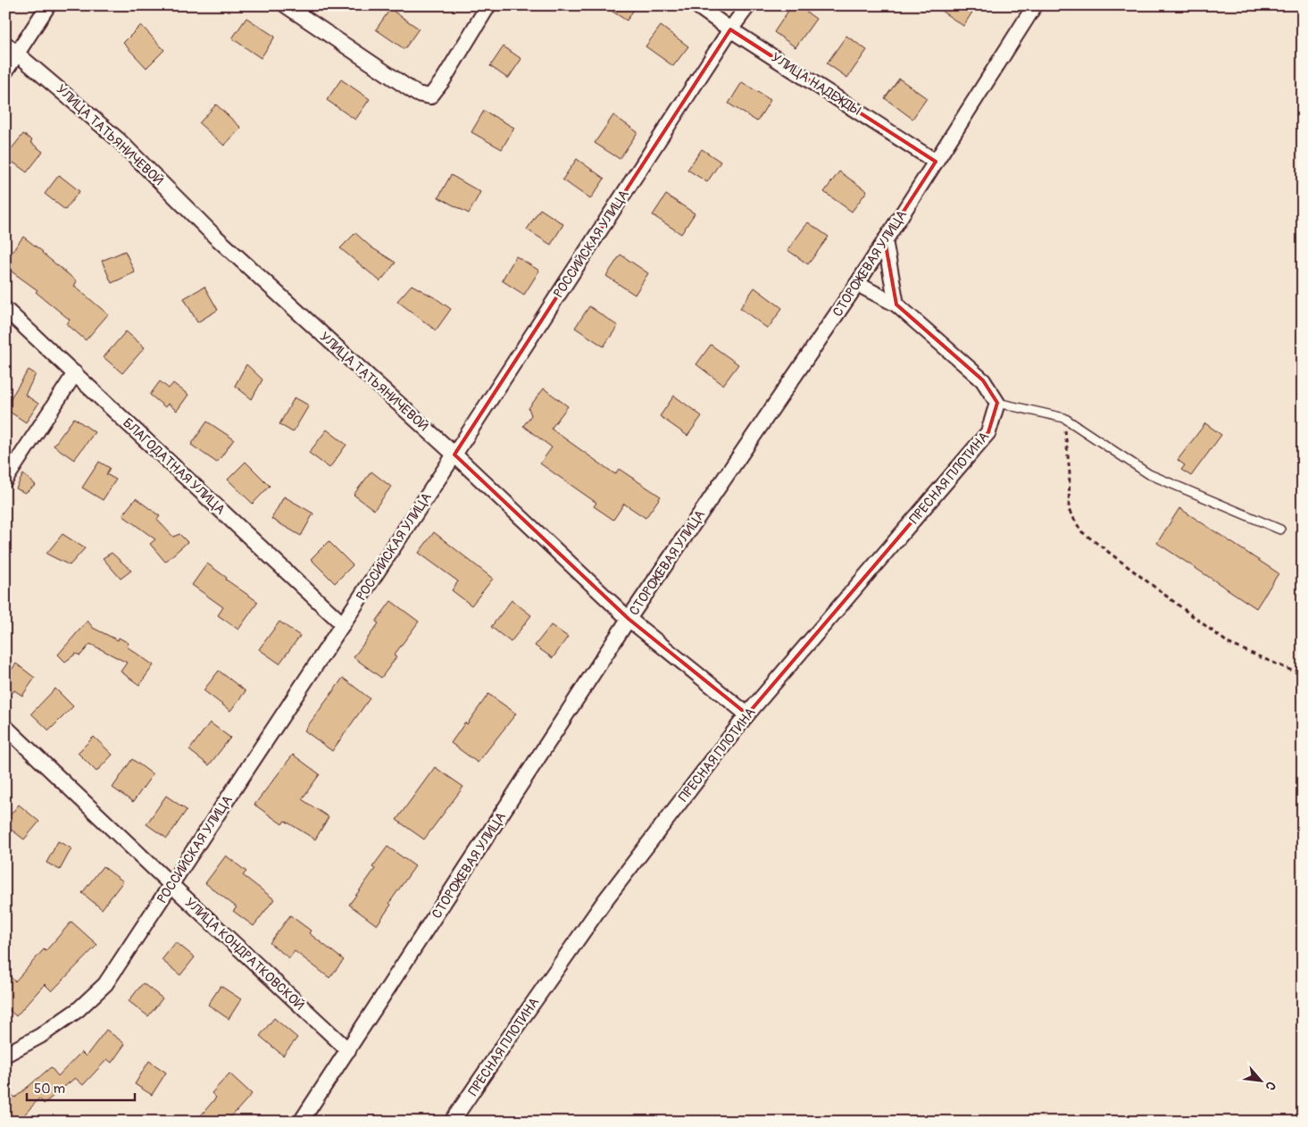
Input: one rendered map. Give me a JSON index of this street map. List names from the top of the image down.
{
  "streets": {
    "street": [
      "УЛИЦА НАДЕЖДЫ",
      "УЛИЦА ТАТЬЯНИЧЕВОЙ",
      "РОССИЙСКАЯ УЛИЦА",
      "СТОРОЖЕВАЯ УЛИЦА",
      "БЛАГОДАТНАЯ УЛИЦА",
      "ПРЕСНАЯ ПЛОТИНА",
      "УЛИЦА КОНДРАТКОВСКОЙ"
    ]
  },
  "crossings": [
    ["УЛИЦА НАДЕЖДЫ", "РОССИЙСКАЯ УЛИЦА"],
    ["УЛИЦА НАДЕЖДЫ", "СТОРОЖЕВАЯ УЛИЦА"],
    ["УЛИЦА ТАТЬЯНИЧЕВОЙ", "РОССИЙСКАЯ УЛИЦА"],
    ["УЛИЦА ТАТЬЯНИЧЕВОЙ", "СТОРОЖЕВАЯ УЛИЦА"],
    ["УЛИЦА ТАТЬЯНИЧЕВОЙ", "ПРЕСНАЯ ПЛОТИНА"],
    ["РОССИЙСКАЯ УЛИЦА", "БЛАГОДАТНАЯ УЛИЦА"],
    ["РОССИЙСКАЯ УЛИЦА", "УЛИЦА КОНДРАТКОВСКОЙ"],
    ["СТОРОЖЕВАЯ УЛИЦА", "УЛИЦА КОНДРАТКОВСКОЙ"]
  ],
  "scale_bar": "50 m",
  "north": "bottom right"
}
